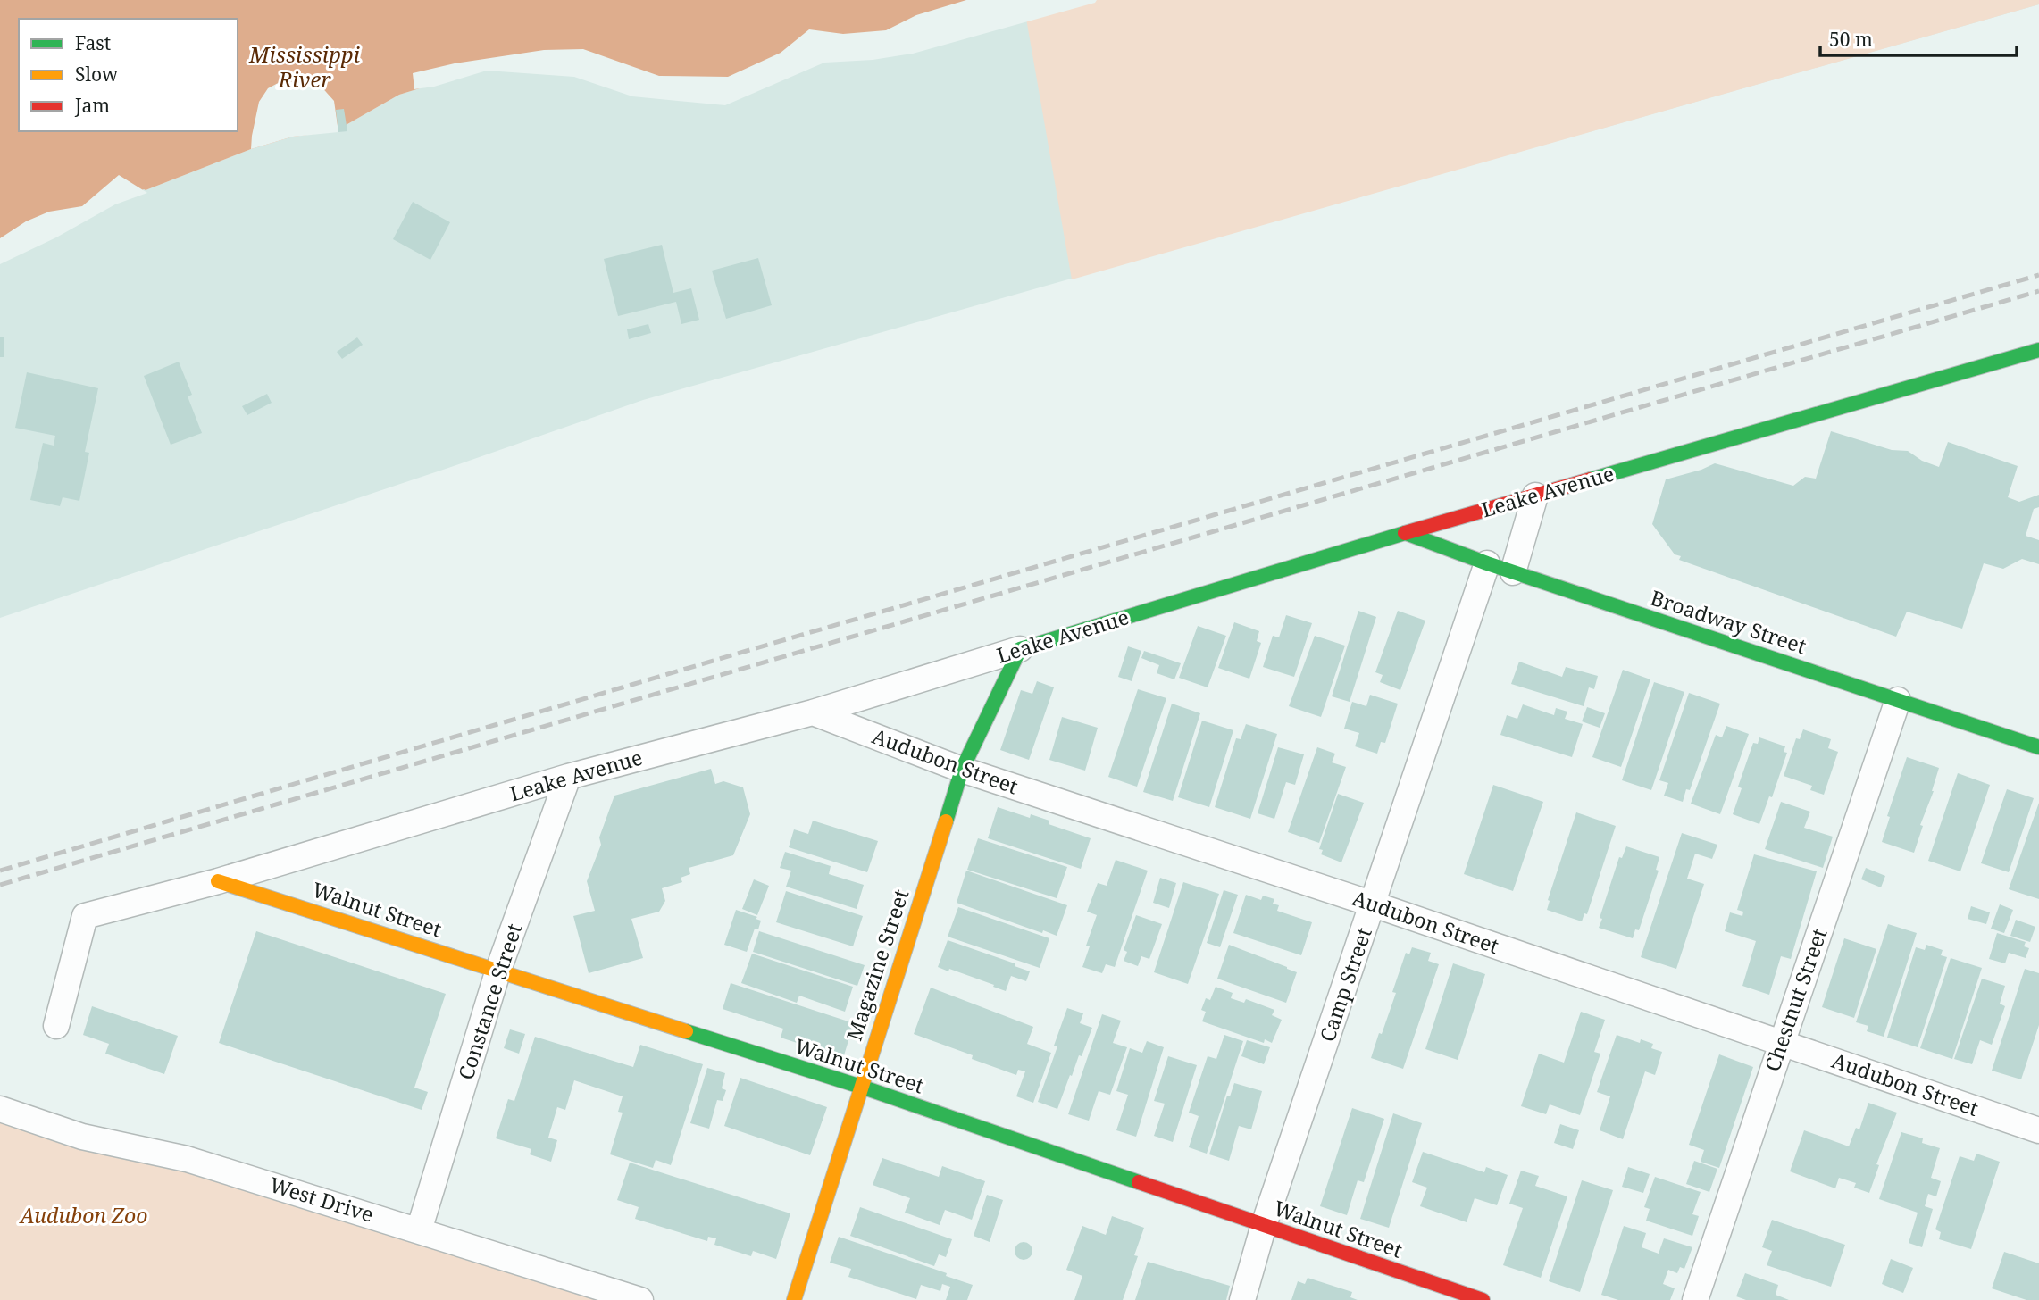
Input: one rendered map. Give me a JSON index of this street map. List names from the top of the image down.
{
  "streets": {
    "street": [
      "Leake Avenue",
      "Broadway Street",
      "Audubon Street",
      "Walnut Street",
      "Magazine Street",
      "Camp Street",
      "Chestnut Street",
      "Constance Street",
      "West Drive"
    ]
  },
  "crossings": [
    ["Leake Avenue", "Broadway Street"],
    ["Leake Avenue", "Audubon Street"],
    ["Leake Avenue", "Walnut Street"],
    ["Leake Avenue", "Magazine Street"],
    ["Leake Avenue", "Constance Street"],
    ["Broadway Street", "Camp Street"],
    ["Broadway Street", "Chestnut Street"],
    ["Audubon Street", "Magazine Street"],
    ["Audubon Street", "Camp Street"],
    ["Audubon Street", "Chestnut Street"],
    ["Walnut Street", "Magazine Street"],
    ["Walnut Street", "Camp Street"],
    ["Walnut Street", "Constance Street"],
    ["Constance Street", "West Drive"]
  ],
  "water": ["Mississippi River"],
  "parks": ["Audubon Zoo"],
  "legend": ["Fast", "Slow", "Jam"],
  "scale_bar": "50 m"
}
